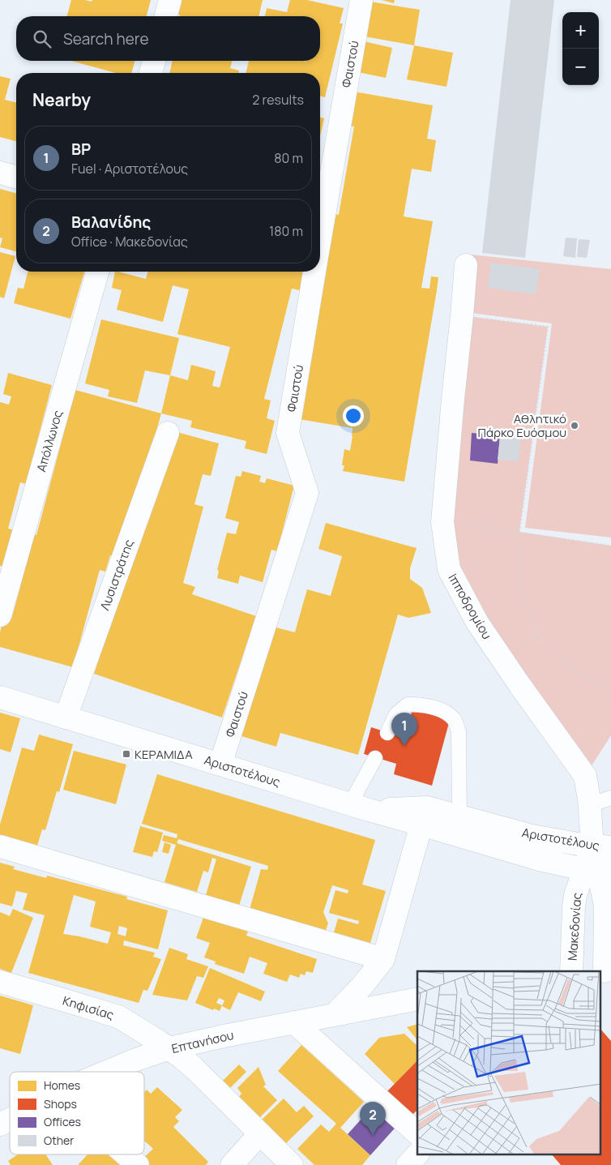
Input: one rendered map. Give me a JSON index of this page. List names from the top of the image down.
{
  "streets": {
    "street": [
      "Φαιστού",
      "Απόλλωνος",
      "Λυσιστράτης",
      "Ιπποδρομίου",
      "Αριστοτέλους",
      "Μακεδονίας",
      "Κηφισίας",
      "Επτανήσου"
    ]
  },
  "crossings": [
    ["Φαιστού", "Αριστοτέλους"],
    ["Λυσιστράτης", "Αριστοτέλους"],
    ["Ιπποδρομίου", "Αριστοτέλους"],
    ["Ιπποδρομίου", "Μακεδονίας"],
    ["Αριστοτέλους", "Μακεδονίας"],
    ["Κηφισίας", "Επτανήσου"]
  ],
  "places": {
    "other": ["Αθλητικό Πάρκο Ευόσμου"],
    "transit": ["ΚΕΡΑΜΙΔΑ"]
  },
  "legend": [
    "Homes",
    "Shops",
    "Offices",
    "Other"
  ],
  "page": {
    "map_buttons": ["+", "−"],
    "search": "Search here",
    "heading": ["Nearby", "2 results"],
    "list": [
      {
        "mark": "1",
        "name": "BP",
        "note": "Fuel · Αριστοτέλους",
        "value": "80 m"
      },
      {
        "mark": "2",
        "name": "Βαλανίδης",
        "note": "Office · Μακεδονίας",
        "value": "180 m"
      }
    ],
    "pins": ["1", "2"]
  }
}
